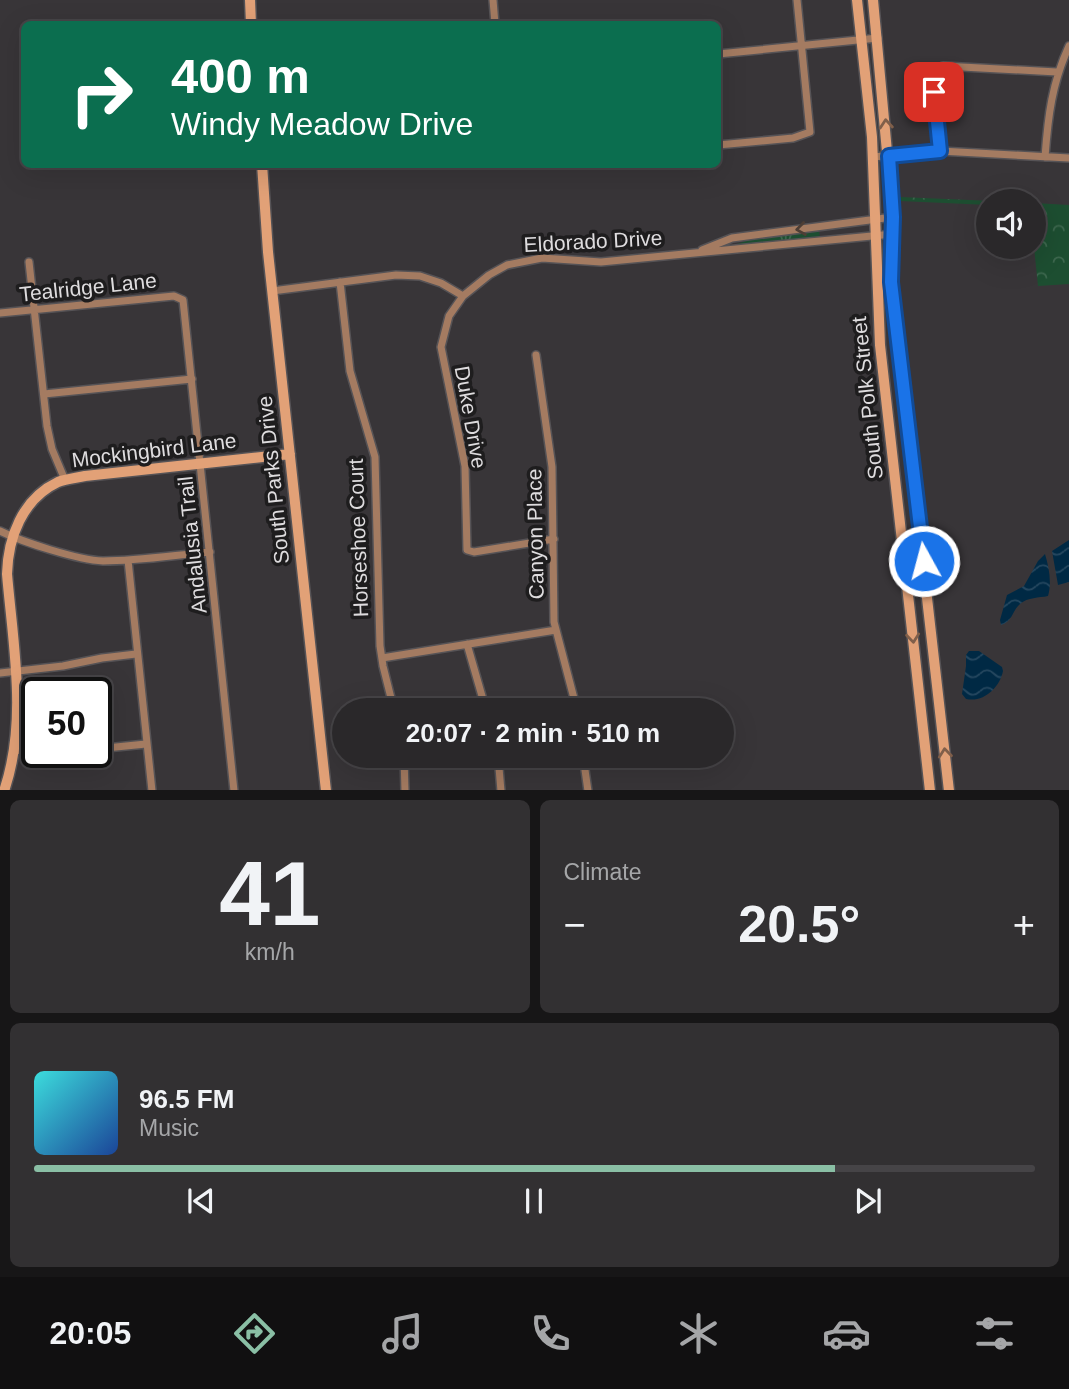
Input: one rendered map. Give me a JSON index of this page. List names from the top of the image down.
{
  "streets": {
    "main road": ["South Polk Street", "Mockingbird Lane", "South Parks Drive"],
    "street": [
      "Eldorado Drive",
      "Tealridge Lane",
      "Duke Drive",
      "Canyon Place",
      "Horseshoe Court",
      "Andalusia Trail"
    ]
  },
  "crossings": [
    ["Eldorado Drive", "South Polk Street"],
    ["Eldorado Drive", "Duke Drive"],
    ["Tealridge Lane", "Andalusia Trail"],
    ["Duke Drive", "Canyon Place"],
    ["Mockingbird Lane", "South Parks Drive"],
    ["Mockingbird Lane", "Andalusia Trail"]
  ],
  "page": {
    "turn": ["400 m", "Windy Meadow Drive"],
    "limit": "50",
    "trip": "20:07 · 2 min · 510 m",
    "tile": [
      ["41", "km/h"],
      "Climate"
    ],
    "heat": ["−", "20.5°", "+"],
    "song": ["96.5 FM", "Music"],
    "tabs": "20:05"
  }
}
